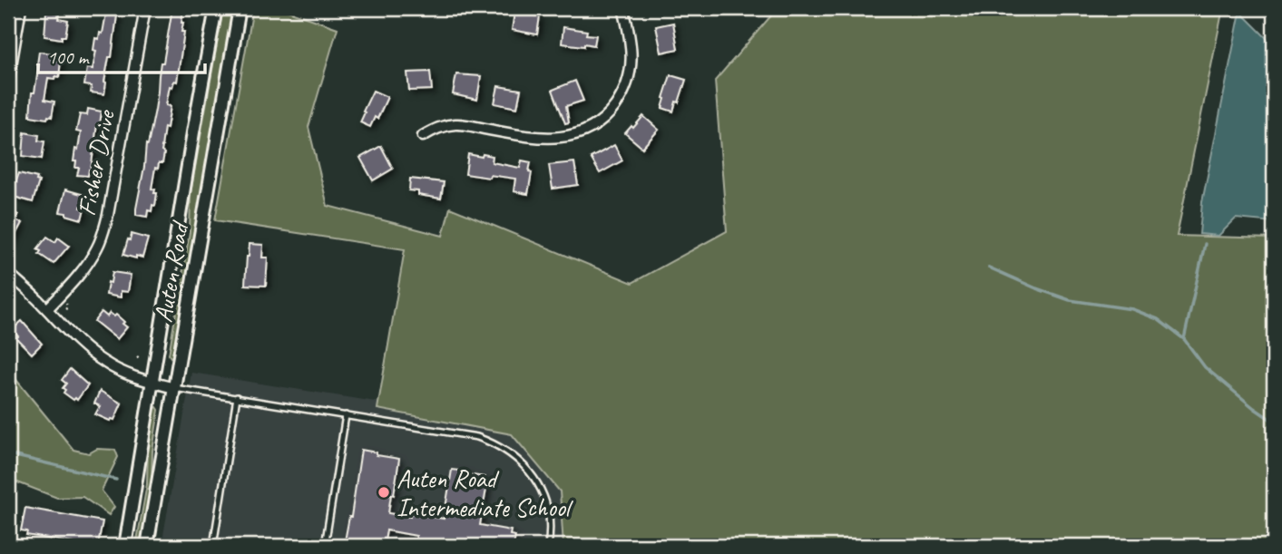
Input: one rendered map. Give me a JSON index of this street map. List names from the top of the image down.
{
  "streets": {
    "street": ["Fisher Drive", "Auten Road"]
  },
  "places": ["Auten Road Intermediate School"],
  "scale_bar": "100 m"
}
